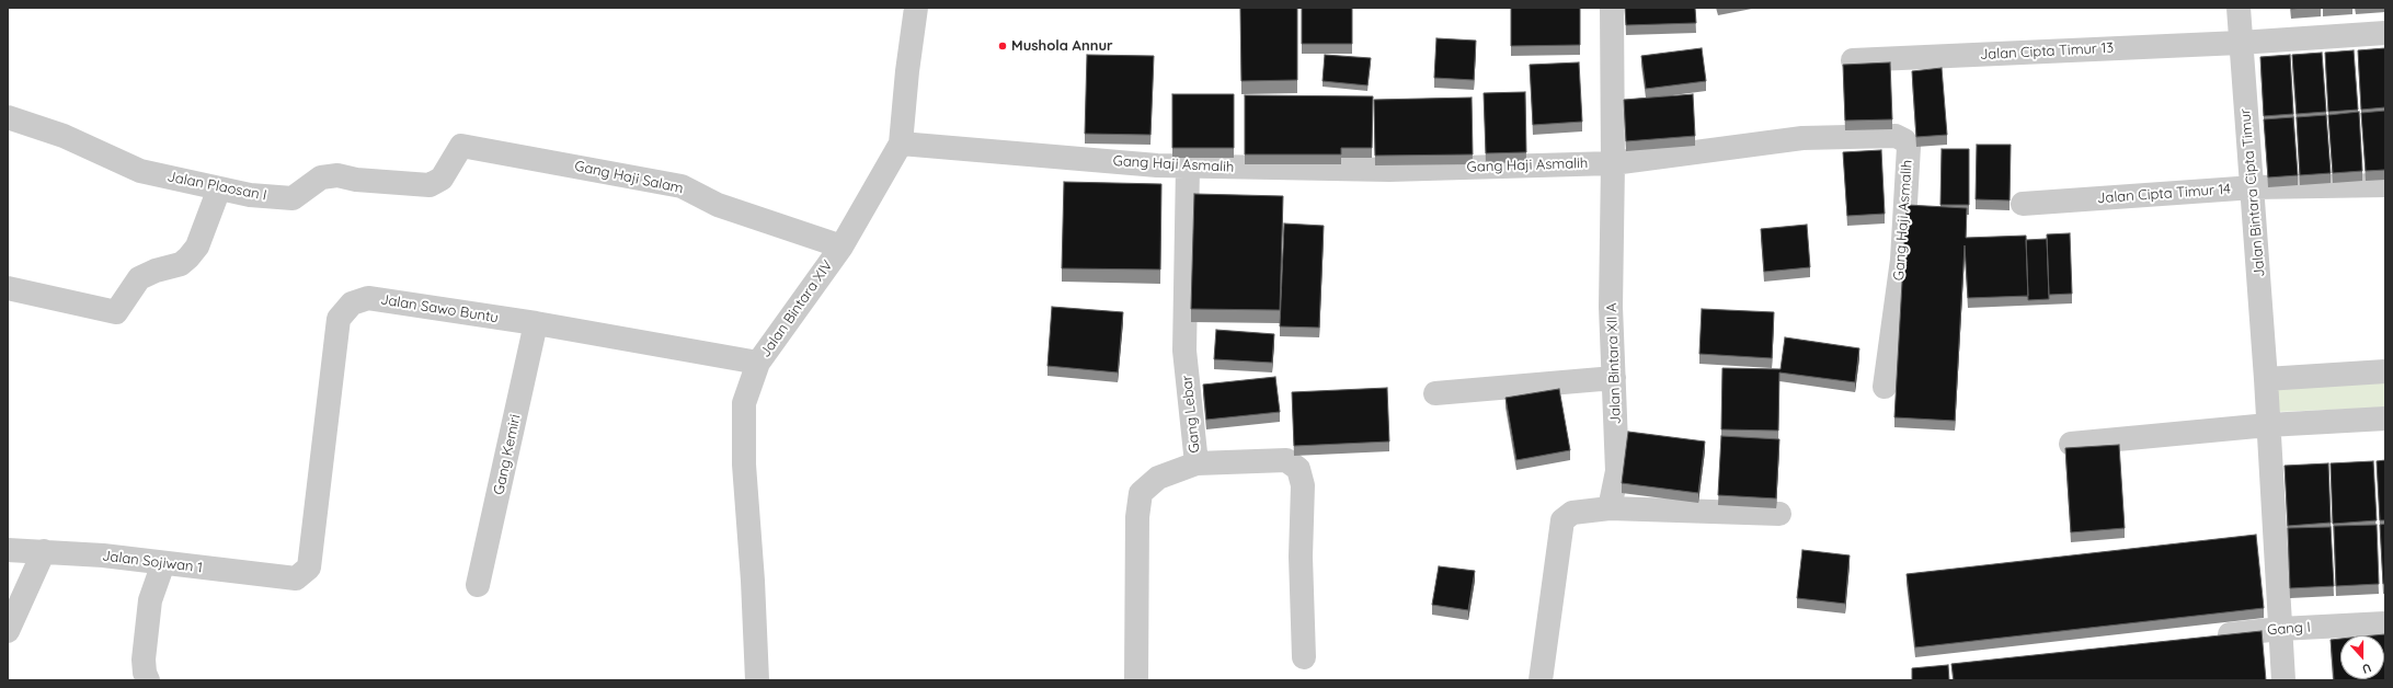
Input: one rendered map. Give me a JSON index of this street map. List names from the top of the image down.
{
  "streets": {
    "street": [
      "Jalan Cipta Timur 13",
      "Gang Haji Asmalih",
      "Gang Haji Salam",
      "Jalan Plaosan I",
      "Jalan Bintara Cipta Timur",
      "Jalan Cipta Timur 14",
      "Jalan Sawo Buntu",
      "Jalan Bintara XIV",
      "Jalan Bintara XII A",
      "Gang Lebar",
      "Gang Kemiri",
      "Jalan Sojiwan 1",
      "Gang I"
    ]
  },
  "crossings": [
    ["Jalan Cipta Timur 13", "Jalan Bintara Cipta Timur"],
    ["Gang Haji Asmalih", "Jalan Bintara XIV"],
    ["Gang Haji Asmalih", "Jalan Bintara XII A"],
    ["Gang Haji Asmalih", "Gang Lebar"],
    ["Gang Haji Salam", "Jalan Plaosan I"],
    ["Gang Haji Salam", "Jalan Bintara XIV"],
    ["Jalan Bintara Cipta Timur", "Jalan Cipta Timur 14"],
    ["Jalan Bintara Cipta Timur", "Gang I"],
    ["Jalan Sawo Buntu", "Jalan Bintara XIV"],
    ["Jalan Sawo Buntu", "Gang Kemiri"],
    ["Jalan Sawo Buntu", "Jalan Sojiwan 1"]
  ],
  "places": ["Mushola Annur"],
  "north": "bottom"
}
